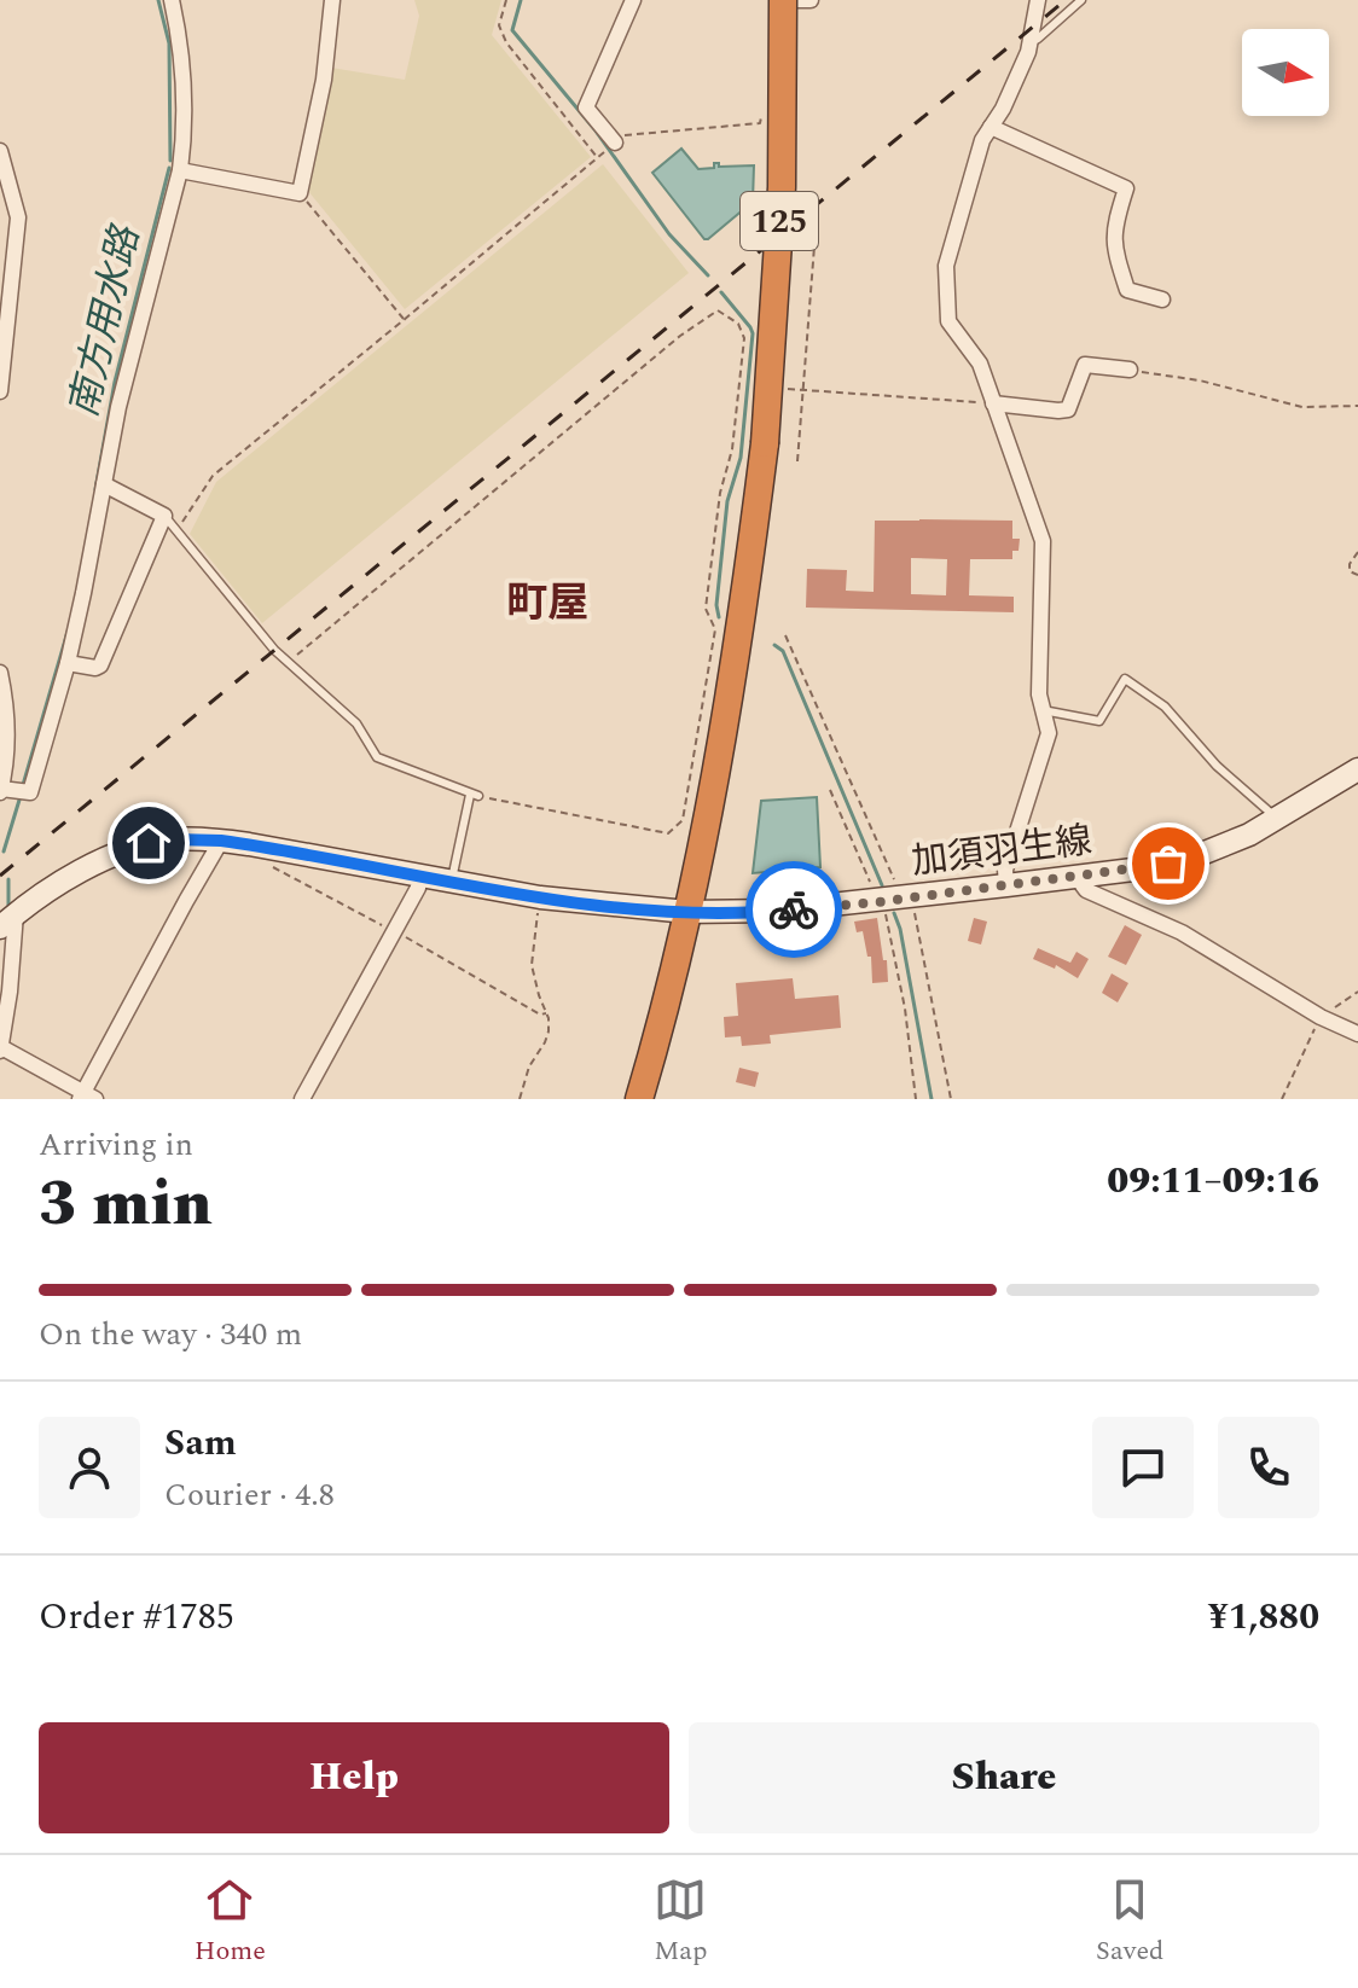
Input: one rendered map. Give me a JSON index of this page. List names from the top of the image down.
{
  "streets": {
    "highway": ["125"],
    "street": ["加須羽生線"]
  },
  "crossings": [
    ["125", "加須羽生線"]
  ],
  "districts": ["町屋"],
  "water": ["南方用水路"],
  "north": "right",
  "page": {
    "heading": ["3 min", "Arriving in", "09:11–09:16"],
    "panel": [
      "Sam",
      "Courier · 4.8",
      "Order #1785",
      "¥1,880"
    ],
    "bar": "On the way · 340 m",
    "buttons": ["Help", "Share"],
    "tabs": ["Home", "Map", "Saved"]
  }
}
